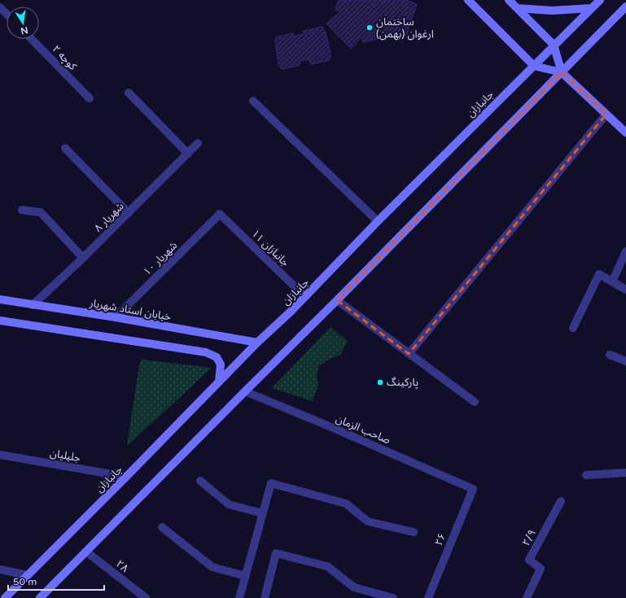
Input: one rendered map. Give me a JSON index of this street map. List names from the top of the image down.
{
  "streets": {
    "street": [
      "کوچه ۲",
      "جانبازان",
      "شهریار ۸",
      "۱۱ جانبازان",
      "شهریار ۱۰",
      "خیابان استاد شهریار",
      "صاحب الزمان",
      "جلیلیان",
      "۲/۹",
      "۲۶",
      "۲۸"
    ]
  },
  "crossings": [
    ["جانبازان", "۱۱ جانبازان"],
    ["جانبازان", "خیابان استاد شهریار"],
    ["جانبازان", "جلیلیان"],
    ["شهریار ۸", "خیابان استاد شهریار"],
    ["۱۱ جانبازان", "شهریار ۱۰"],
    ["شهریار ۱۰", "خیابان استاد شهریار"],
    ["صاحب الزمان", "۲۶"]
  ],
  "places": ["ساختمان ارغوان (بهمن)", "پارکینگ"],
  "scale_bar": "50 m",
  "north": "bottom"
}
